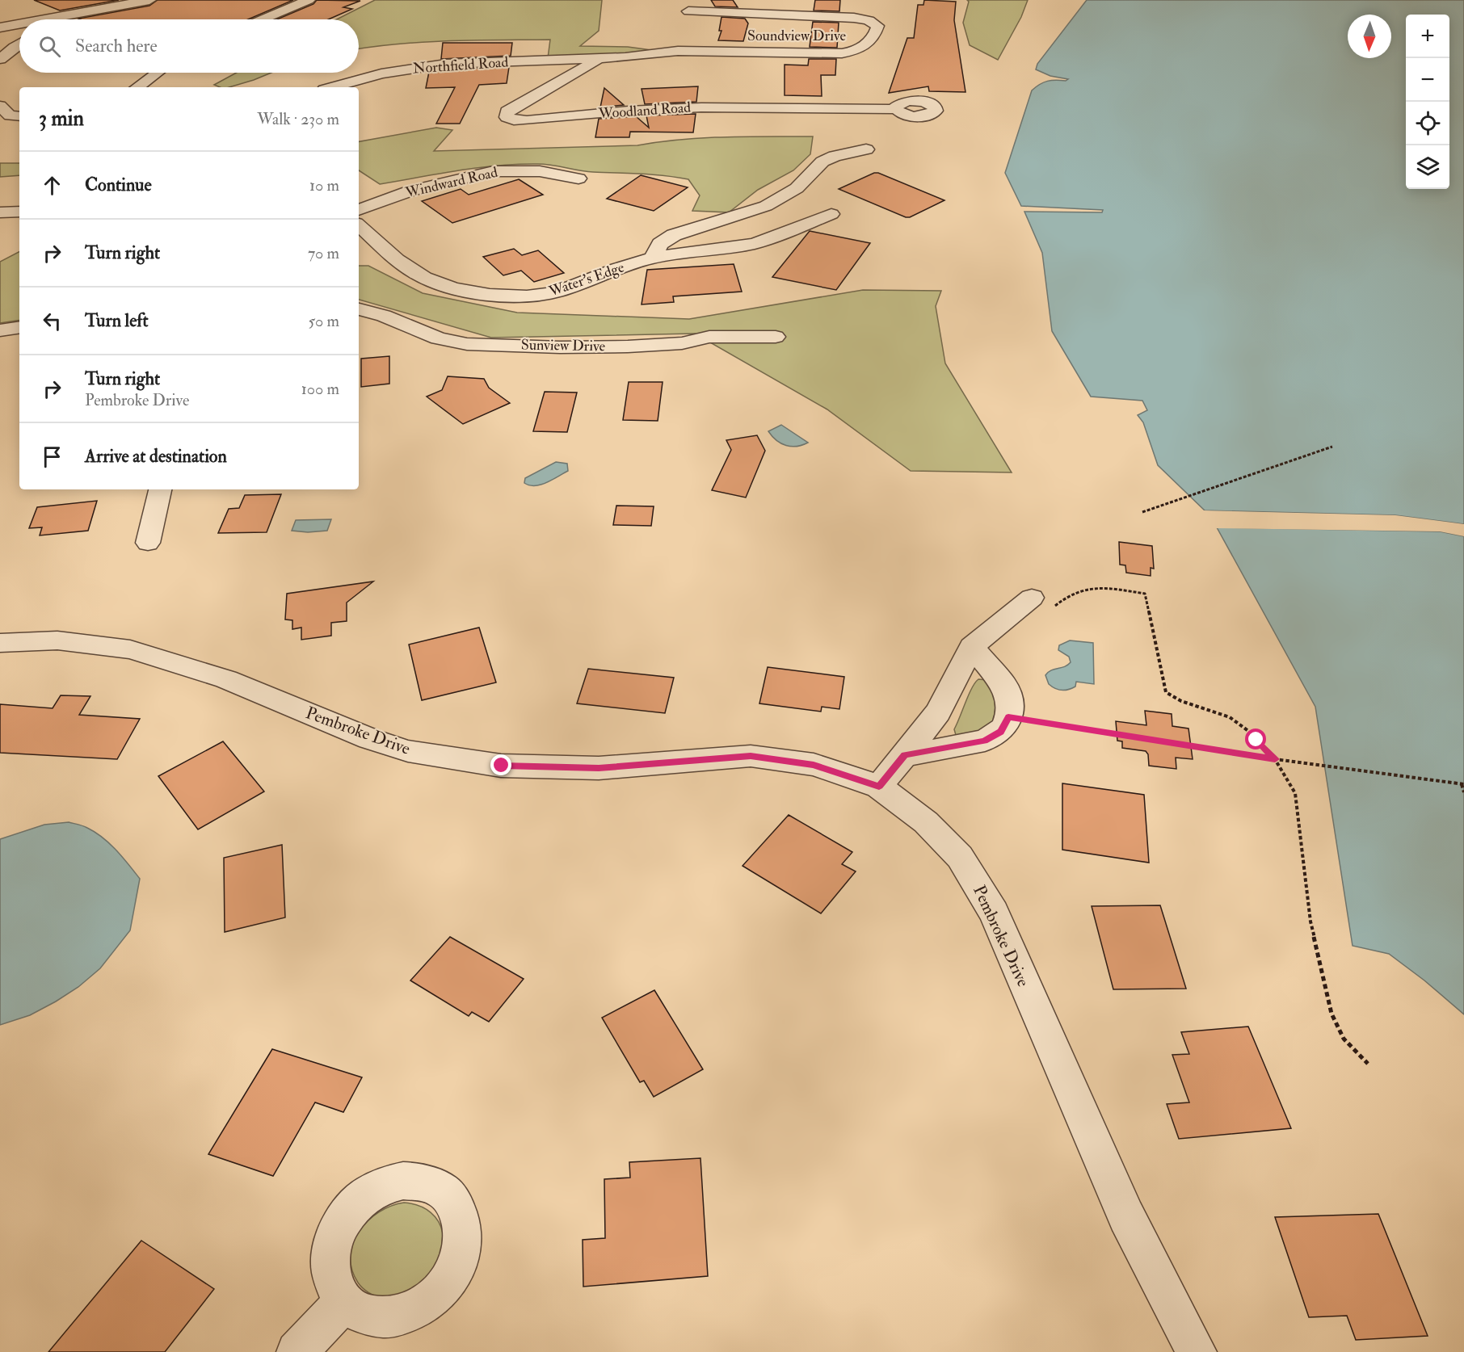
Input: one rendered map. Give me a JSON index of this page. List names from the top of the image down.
{
  "streets": {
    "street": [
      "Soundview Drive",
      "Northfield Road",
      "Woodland Road",
      "Windward Road",
      "Water's Edge",
      "Sunview Drive",
      "Pembroke Drive"
    ]
  },
  "crossings": [
    ["Soundview Drive", "Northfield Road"],
    ["Soundview Drive", "Woodland Road"],
    ["Northfield Road", "Woodland Road"]
  ],
  "north": "bottom",
  "page": {
    "map_buttons": ["+", "−"],
    "search": "Search here",
    "heading": ["3 min", "Walk · 230 m"],
    "list": [
      ["Continue", "10 m"],
      ["Turn right", "70 m"],
      ["Turn left", "50 m"],
      ["Turn right", "Pembroke Drive", "100 m"],
      "Arrive at destination"
    ]
  }
}
